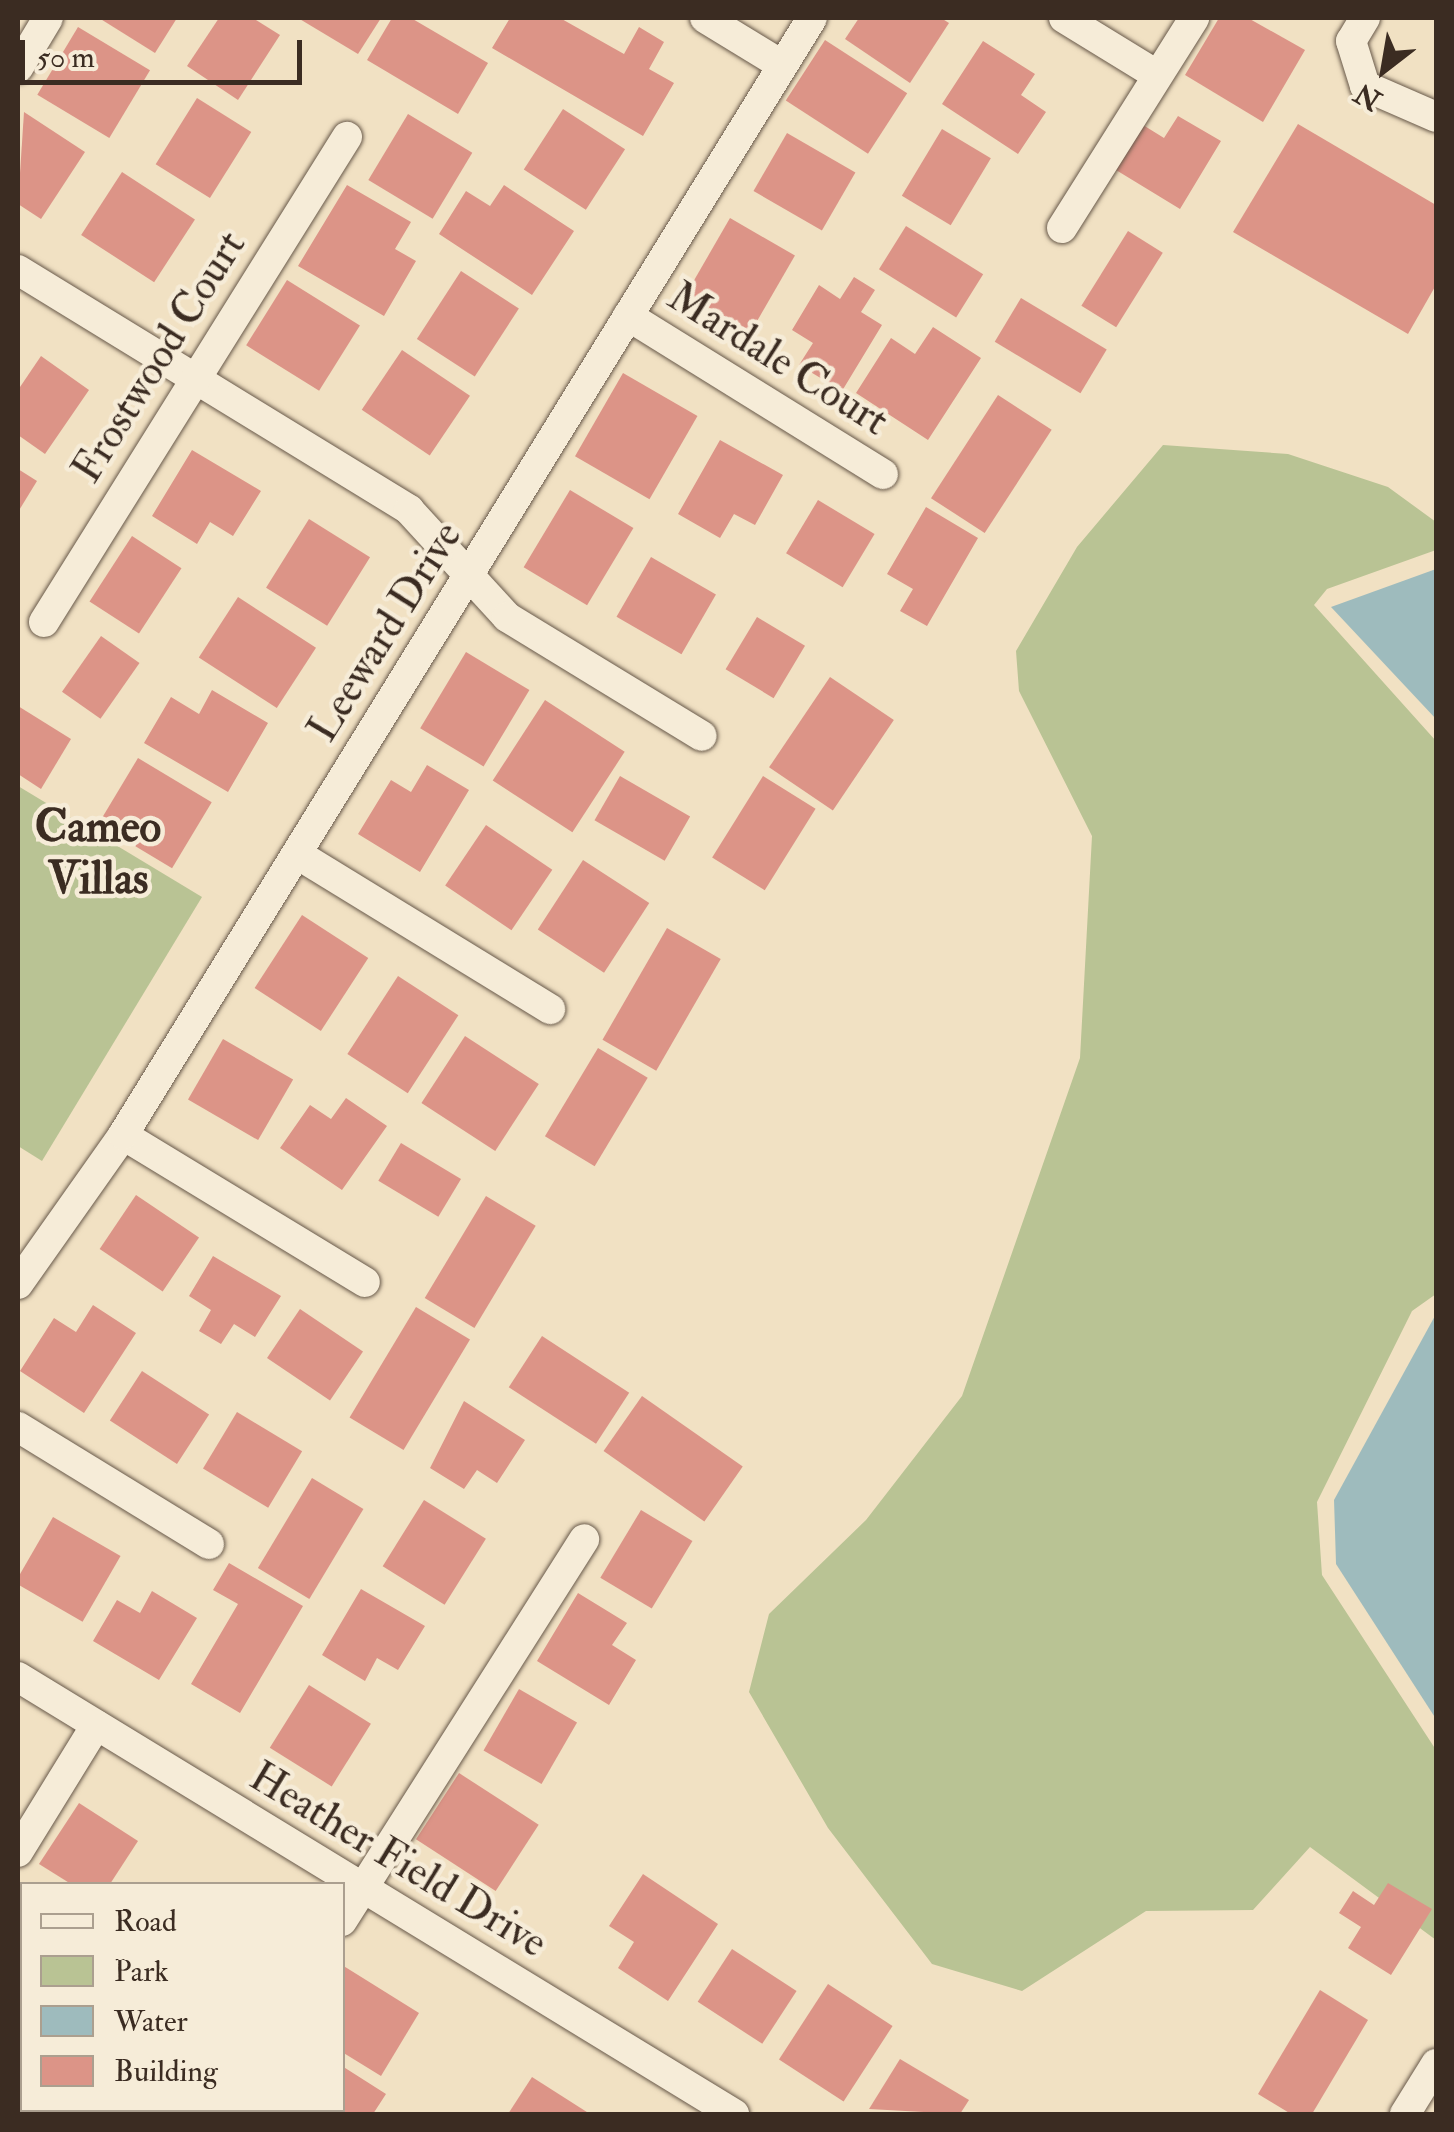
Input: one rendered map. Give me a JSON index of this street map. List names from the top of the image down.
{
  "streets": {
    "street": [
      "Frostwood Court",
      "Mardale Court",
      "Leeward Drive",
      "Heather Field Drive"
    ]
  },
  "crossings": [
    ["Mardale Court", "Leeward Drive"]
  ],
  "districts": ["Cameo Villas"],
  "legend": [
    "Road",
    "Park",
    "Water",
    "Building"
  ],
  "scale_bar": "50 m",
  "north": "bottom left"
}
